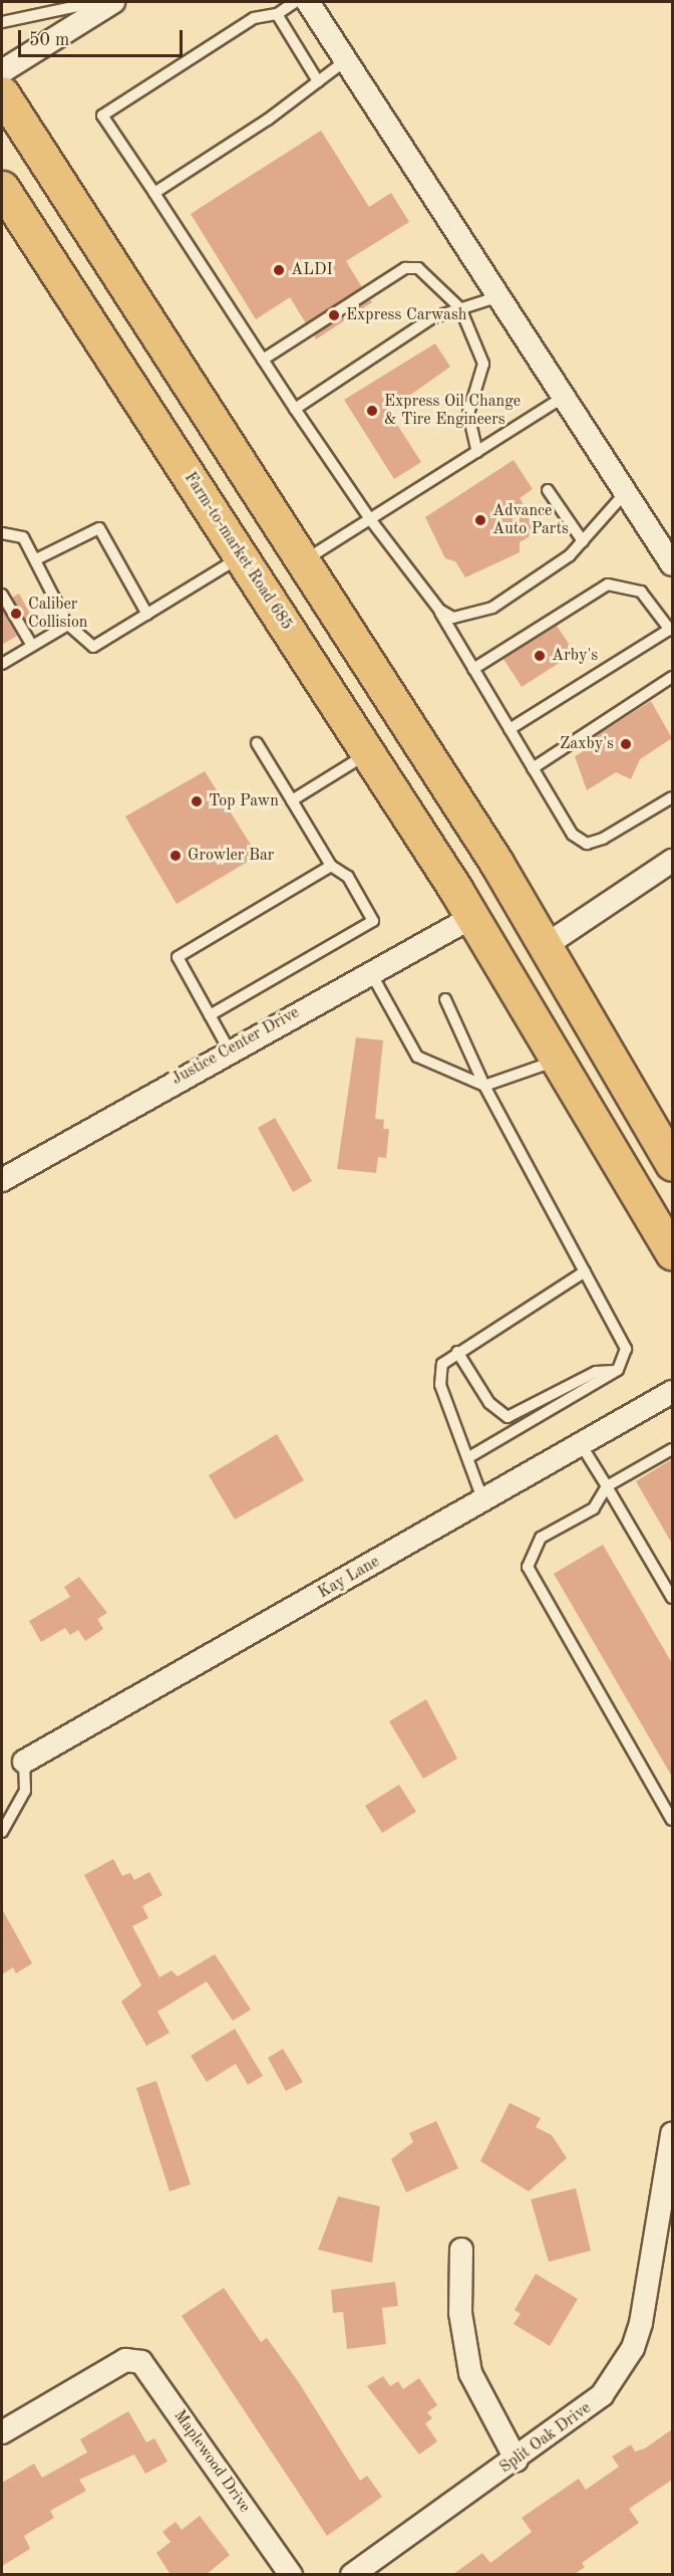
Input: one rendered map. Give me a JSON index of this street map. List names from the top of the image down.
{
  "streets": {
    "main road": ["Farm-to-market Road 685"],
    "street": [
      "Justice Center Drive",
      "Kay Lane",
      "Split Oak Drive",
      "Maplewood Drive"
    ]
  },
  "crossings": [
    ["Farm-to-market Road 685", "Justice Center Drive"]
  ],
  "places": [
    "ALDI",
    "Express Carwash",
    "Express Oil Change & Tire Engineers",
    "Advance Auto Parts",
    "Caliber Collision",
    "Arby's",
    "Zaxby's",
    "Top Pawn",
    "Growler Bar"
  ],
  "scale_bar": "50 m"
}
